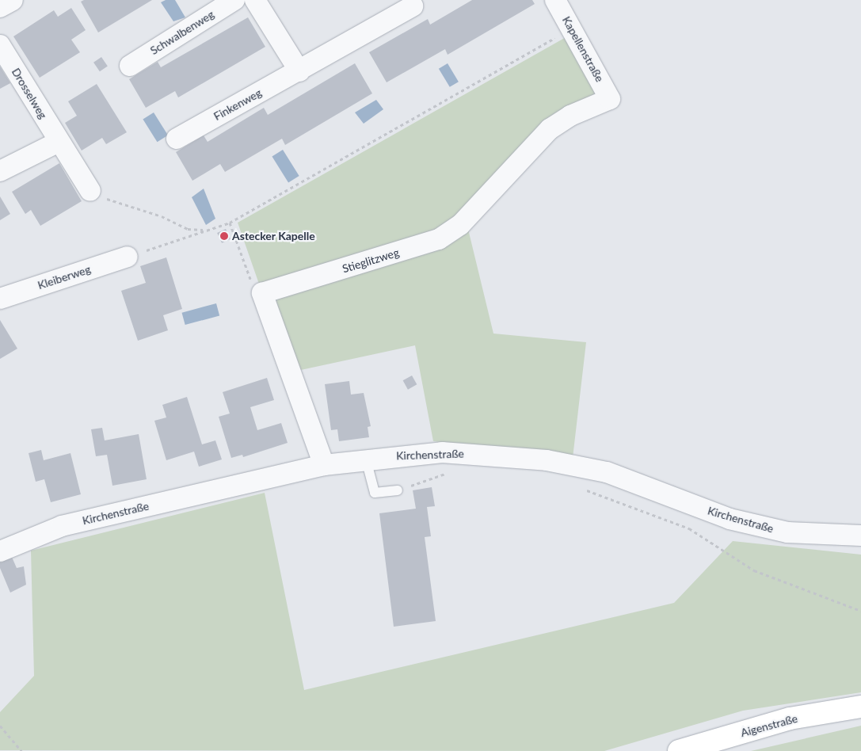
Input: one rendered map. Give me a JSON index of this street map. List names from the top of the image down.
{
  "streets": {
    "street": [
      "Schwalbenweg",
      "Kapellenstraße",
      "Drosselweg",
      "Finkenweg",
      "Stieglitzweg",
      "Kleiberweg",
      "Kirchenstraße",
      "Aigenstraße"
    ]
  },
  "crossings": [
    ["Kapellenstraße", "Stieglitzweg"]
  ],
  "places": ["Astecker Kapelle"]
}
